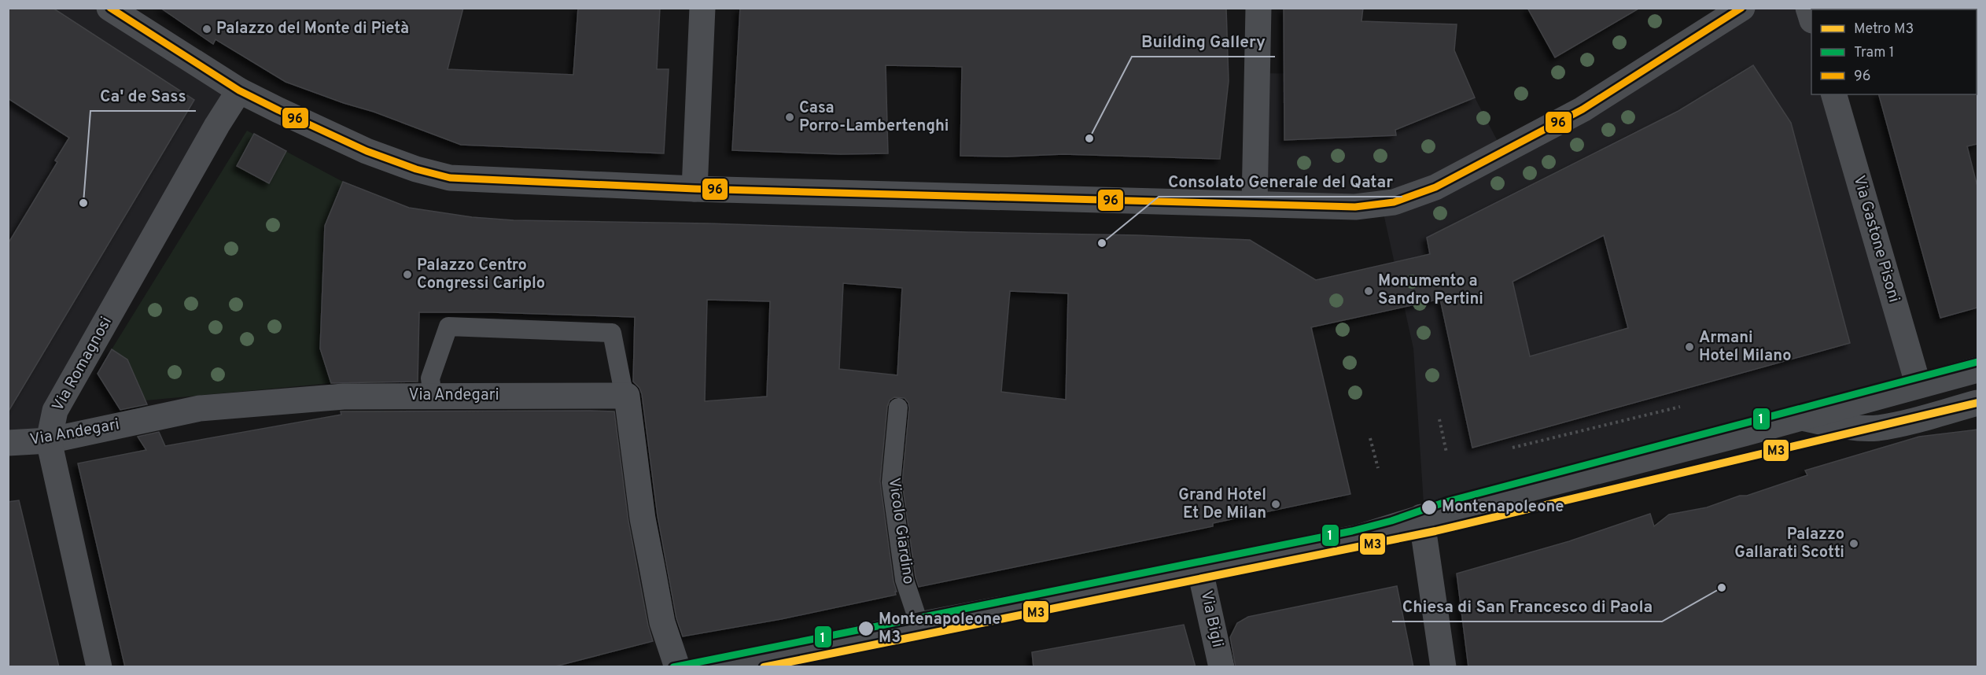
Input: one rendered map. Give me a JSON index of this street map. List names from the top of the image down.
{
  "streets": {
    "street": [
      "Via Gastone Pisoni",
      "Via Romagnosi",
      "Via Andegari",
      "Via Bigli"
    ],
    "lane": ["Vicolo Giardino"]
  },
  "crossings": [
    ["Via Romagnosi", "Via Andegari"]
  ],
  "places": [
    "Palazzo del Monte di Pietà",
    "Casa Porro-Lambertenghi",
    "Building Gallery",
    "Ca' de Sass",
    "Consolato Generale del Qatar",
    "Palazzo Centro Congressi Cariplo",
    "Monumento a Sandro Pertini",
    "Armani Hotel Milano",
    "Grand Hotel Et De Milan",
    "Montenapoleone",
    "Palazzo Gallarati Scotti",
    "Chiesa di San Francesco di Paola",
    "Montenapoleone M3"
  ],
  "lines": ["transit line 96", "tram line 1", "metro line M3"],
  "legend": ["Metro M3", "Tram 1", "96"]
}
